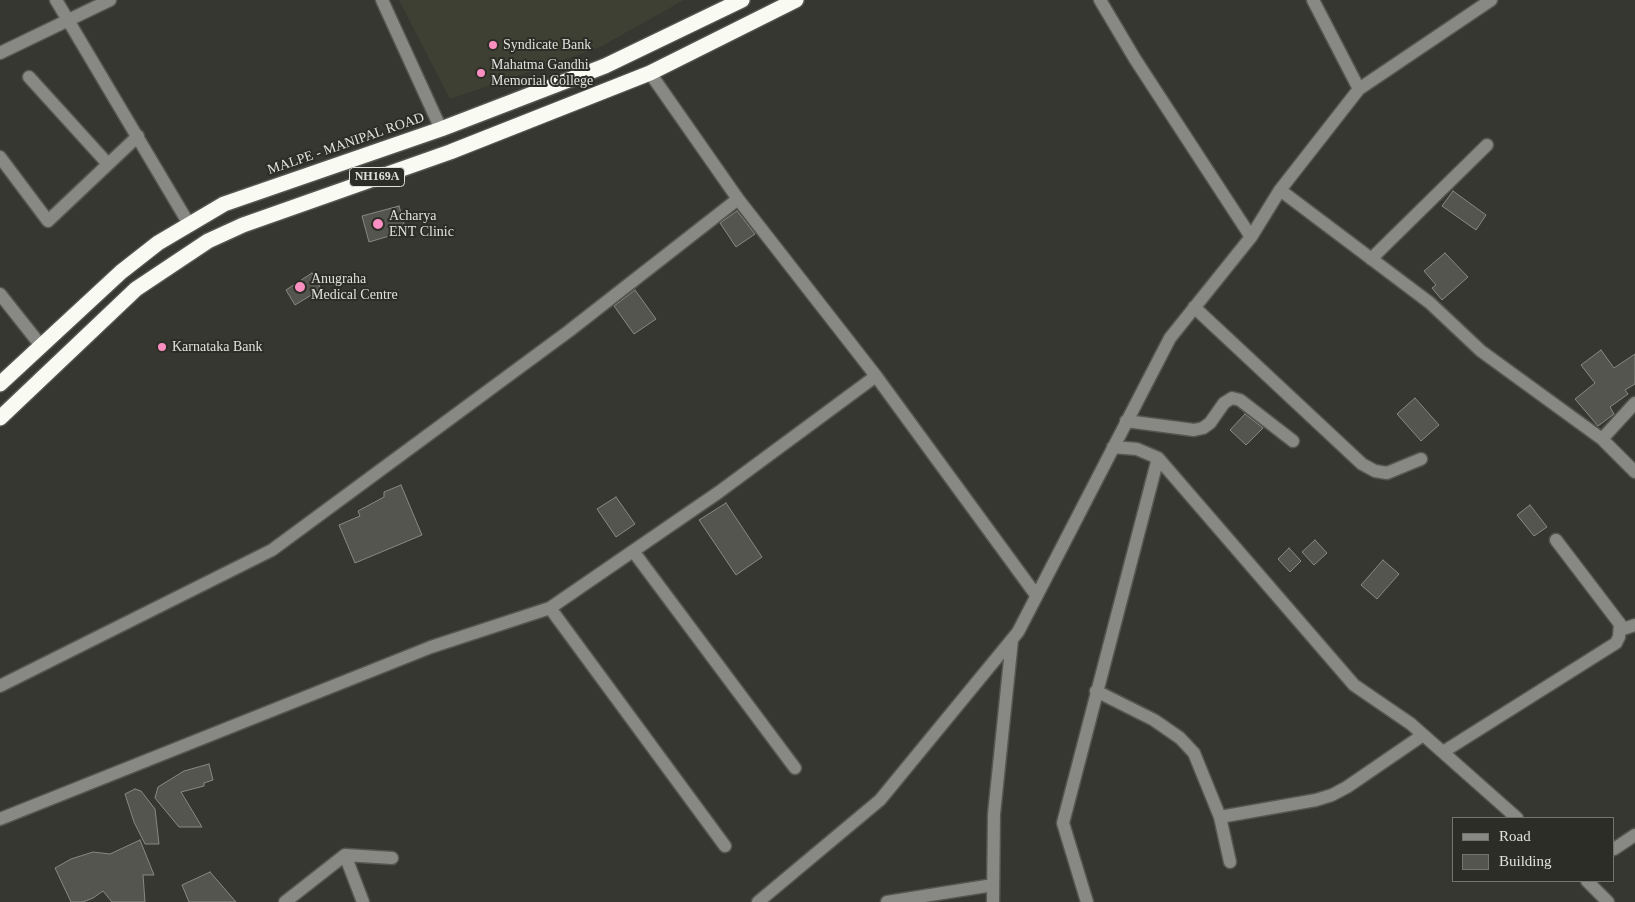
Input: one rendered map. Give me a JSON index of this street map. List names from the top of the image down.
{
  "streets": {
    "highway": ["MALPE - MANIPAL ROAD", "NH169A"]
  },
  "places": [
    "Syndicate Bank",
    "Mahatma Gandhi Memorial College",
    "Acharya ENT Clinic",
    "Anugraha Medical Centre",
    "Karnataka Bank"
  ],
  "legend": ["Road", "Building"]
}
